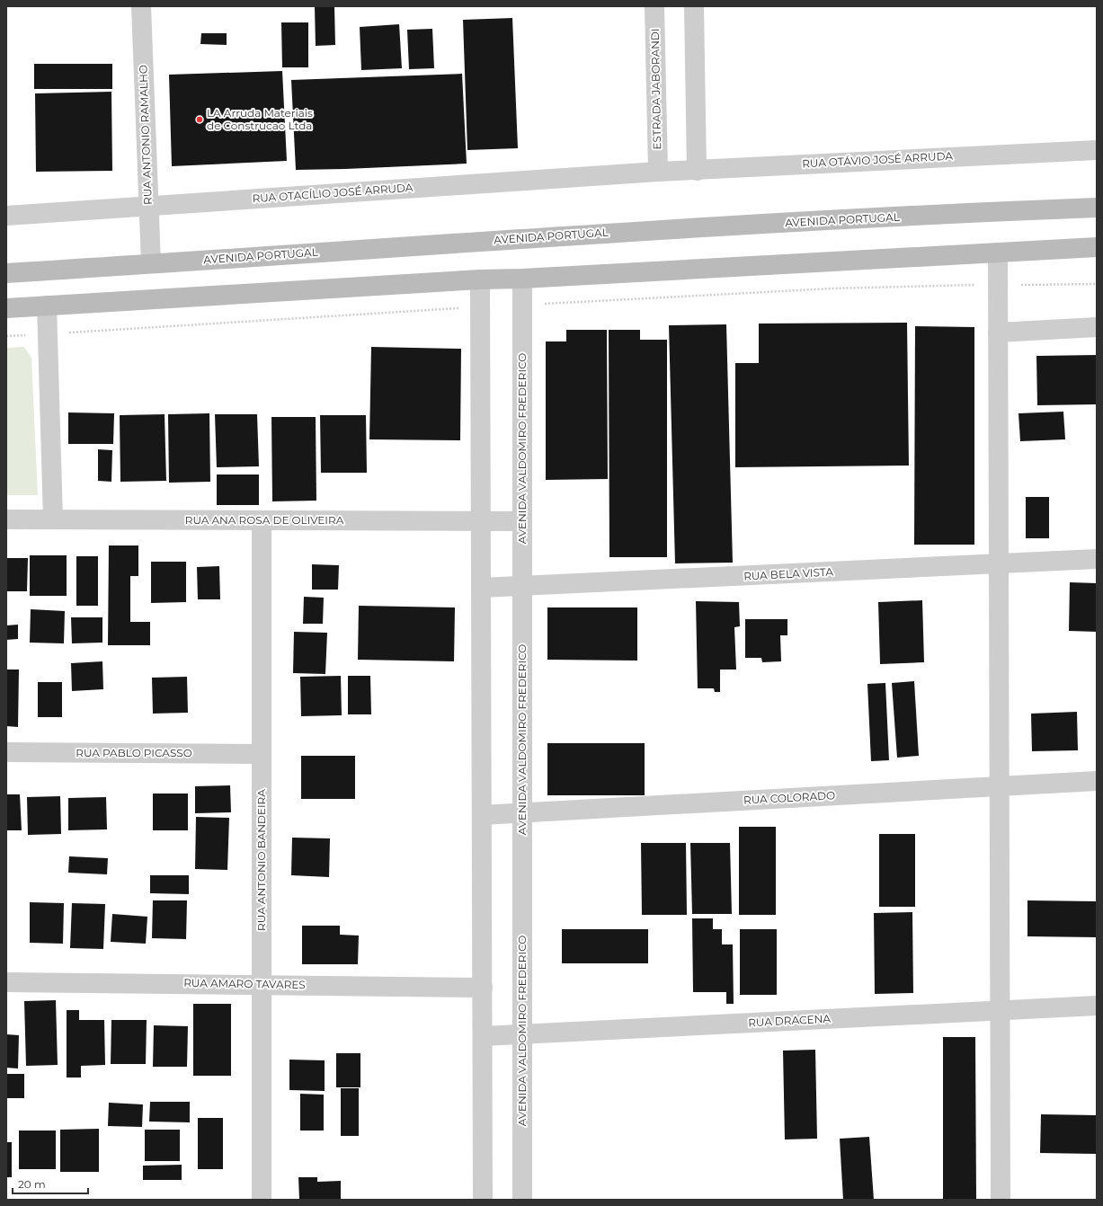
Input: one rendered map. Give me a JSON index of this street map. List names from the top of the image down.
{
  "streets": {
    "main road": ["AVENIDA PORTUGAL"],
    "street": [
      "ESTRADA JABORANDI",
      "RUA ANTONIO RAMALHO",
      "RUA OTÁVIO JOSÉ ARRUDA",
      "RUA OTACÍLIO JOSÉ ARRUDA",
      "AVENIDA VALDOMIRO FREDERICO",
      "RUA ANA ROSA DE OLIVEIRA",
      "RUA BELA VISTA",
      "RUA PABLO PICASSO",
      "RUA COLORADO",
      "RUA ANTONIO BANDEIRA",
      "RUA AMARO TAVARES",
      "RUA DRACENA"
    ]
  },
  "crossings": [
    ["ESTRADA JABORANDI", "RUA OTÁVIO JOSÉ ARRUDA"],
    ["ESTRADA JABORANDI", "RUA OTACÍLIO JOSÉ ARRUDA"],
    ["RUA ANTONIO RAMALHO", "RUA OTACÍLIO JOSÉ ARRUDA"],
    ["RUA ANTONIO RAMALHO", "AVENIDA PORTUGAL"],
    ["RUA OTÁVIO JOSÉ ARRUDA", "RUA OTACÍLIO JOSÉ ARRUDA"],
    ["AVENIDA VALDOMIRO FREDERICO", "RUA ANA ROSA DE OLIVEIRA"],
    ["AVENIDA VALDOMIRO FREDERICO", "RUA BELA VISTA"],
    ["AVENIDA VALDOMIRO FREDERICO", "RUA COLORADO"],
    ["AVENIDA VALDOMIRO FREDERICO", "RUA DRACENA"],
    ["RUA ANA ROSA DE OLIVEIRA", "RUA ANTONIO BANDEIRA"],
    ["RUA PABLO PICASSO", "RUA ANTONIO BANDEIRA"],
    ["RUA ANTONIO BANDEIRA", "RUA AMARO TAVARES"]
  ],
  "places": ["LA Arruda Materiais de Construcao Ltda"],
  "scale_bar": "20 m"
}
